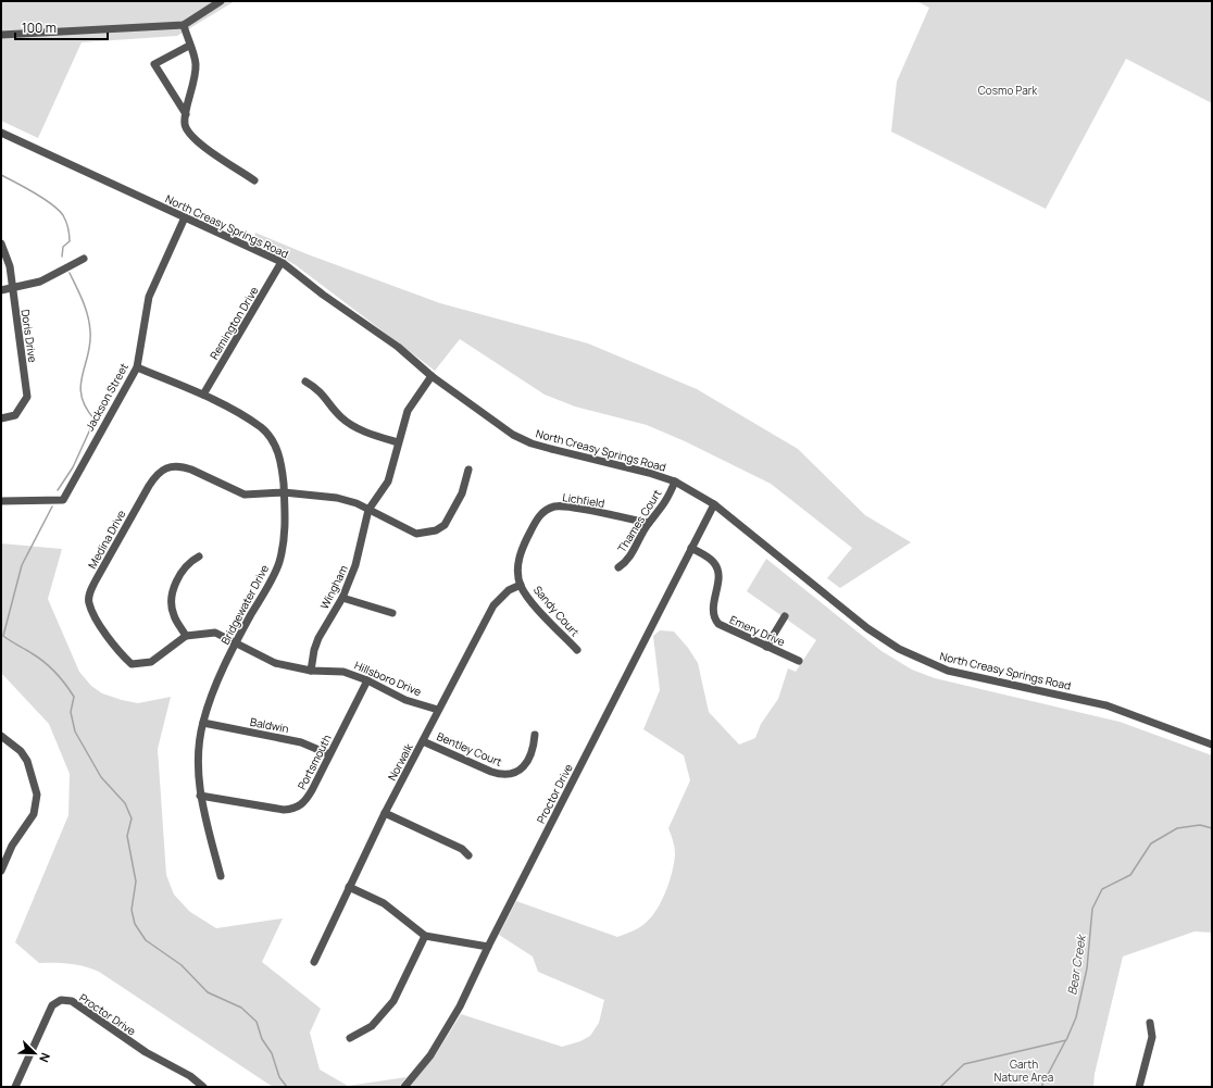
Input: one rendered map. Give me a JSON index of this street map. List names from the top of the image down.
{
  "streets": {
    "street": [
      "North Creasy Springs Road",
      "Remington Drive",
      "Doris Drive",
      "Jackson Street",
      "Lichfield",
      "Thames Court",
      "Medina Drive",
      "Wingham",
      "Bridgewater Drive",
      "Sandy Court",
      "Emery Drive",
      "Hillsboro Drive",
      "Baldwin",
      "Bentley Court",
      "Portsmouth",
      "Norwalk",
      "Proctor Drive"
    ]
  },
  "crossings": [
    ["North Creasy Springs Road", "Remington Drive"],
    ["North Creasy Springs Road", "Jackson Street"],
    ["North Creasy Springs Road", "Thames Court"],
    ["North Creasy Springs Road", "Wingham"],
    ["North Creasy Springs Road", "Proctor Drive"],
    ["Remington Drive", "Bridgewater Drive"],
    ["Jackson Street", "Bridgewater Drive"],
    ["Lichfield", "Thames Court"],
    ["Lichfield", "Sandy Court"],
    ["Lichfield", "Norwalk"],
    ["Medina Drive", "Wingham"],
    ["Medina Drive", "Bridgewater Drive"],
    ["Medina Drive", "Hillsboro Drive"],
    ["Wingham", "Hillsboro Drive"],
    ["Bridgewater Drive", "Hillsboro Drive"],
    ["Bridgewater Drive", "Baldwin"],
    ["Bridgewater Drive", "Portsmouth"],
    ["Sandy Court", "Norwalk"],
    ["Emery Drive", "Proctor Drive"],
    ["Hillsboro Drive", "Portsmouth"],
    ["Hillsboro Drive", "Norwalk"],
    ["Baldwin", "Portsmouth"],
    ["Bentley Court", "Norwalk"]
  ],
  "water": ["Bear Creek"],
  "parks": ["Cosmo Park", "Garth Nature Area"],
  "scale_bar": "100 m",
  "north": "bottom right"
}
